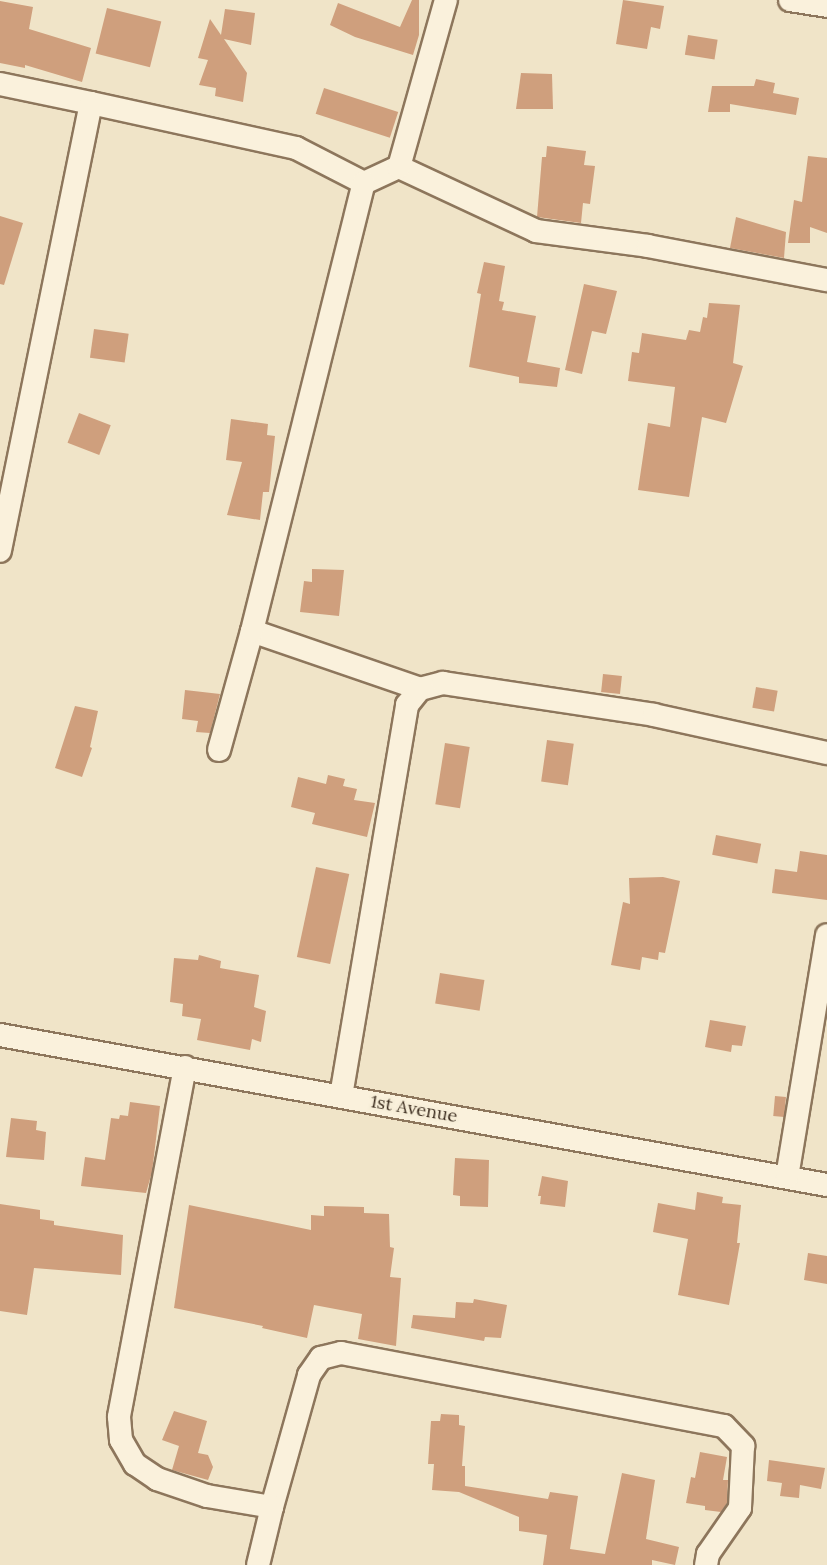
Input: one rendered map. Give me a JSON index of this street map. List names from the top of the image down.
{
  "streets": {
    "street": ["1st Avenue"]
  }
}
